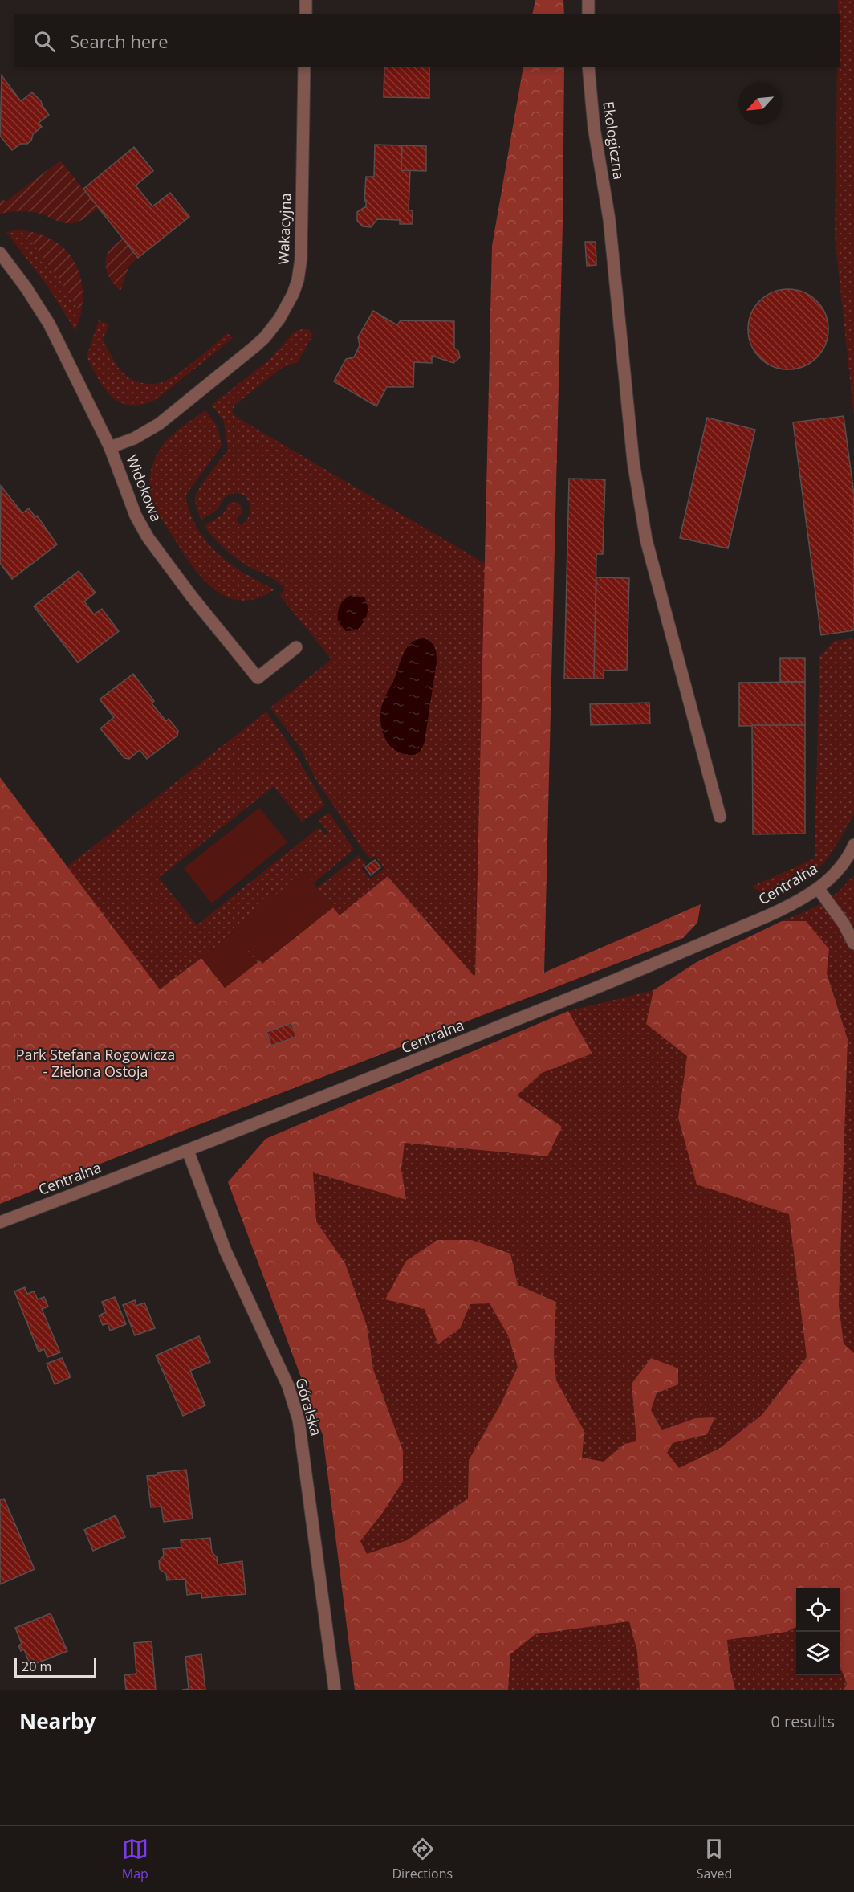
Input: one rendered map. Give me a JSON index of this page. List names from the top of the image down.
{
  "streets": {
    "street": [
      "Ekologiczna",
      "Wakacyjna",
      "Widokowa",
      "Centralna",
      "Góralska"
    ]
  },
  "crossings": [
    ["Wakacyjna", "Widokowa"],
    ["Centralna", "Góralska"]
  ],
  "parks": ["Park Stefana Rogowicza - Zielona Ostoja"],
  "scale_bar": "20 m",
  "north": "bottom left",
  "page": {
    "search": "Search here",
    "scale": "20 m",
    "heading": ["Nearby", "0 results"],
    "nav": ["Map", "Directions", "Saved"]
  }
}
